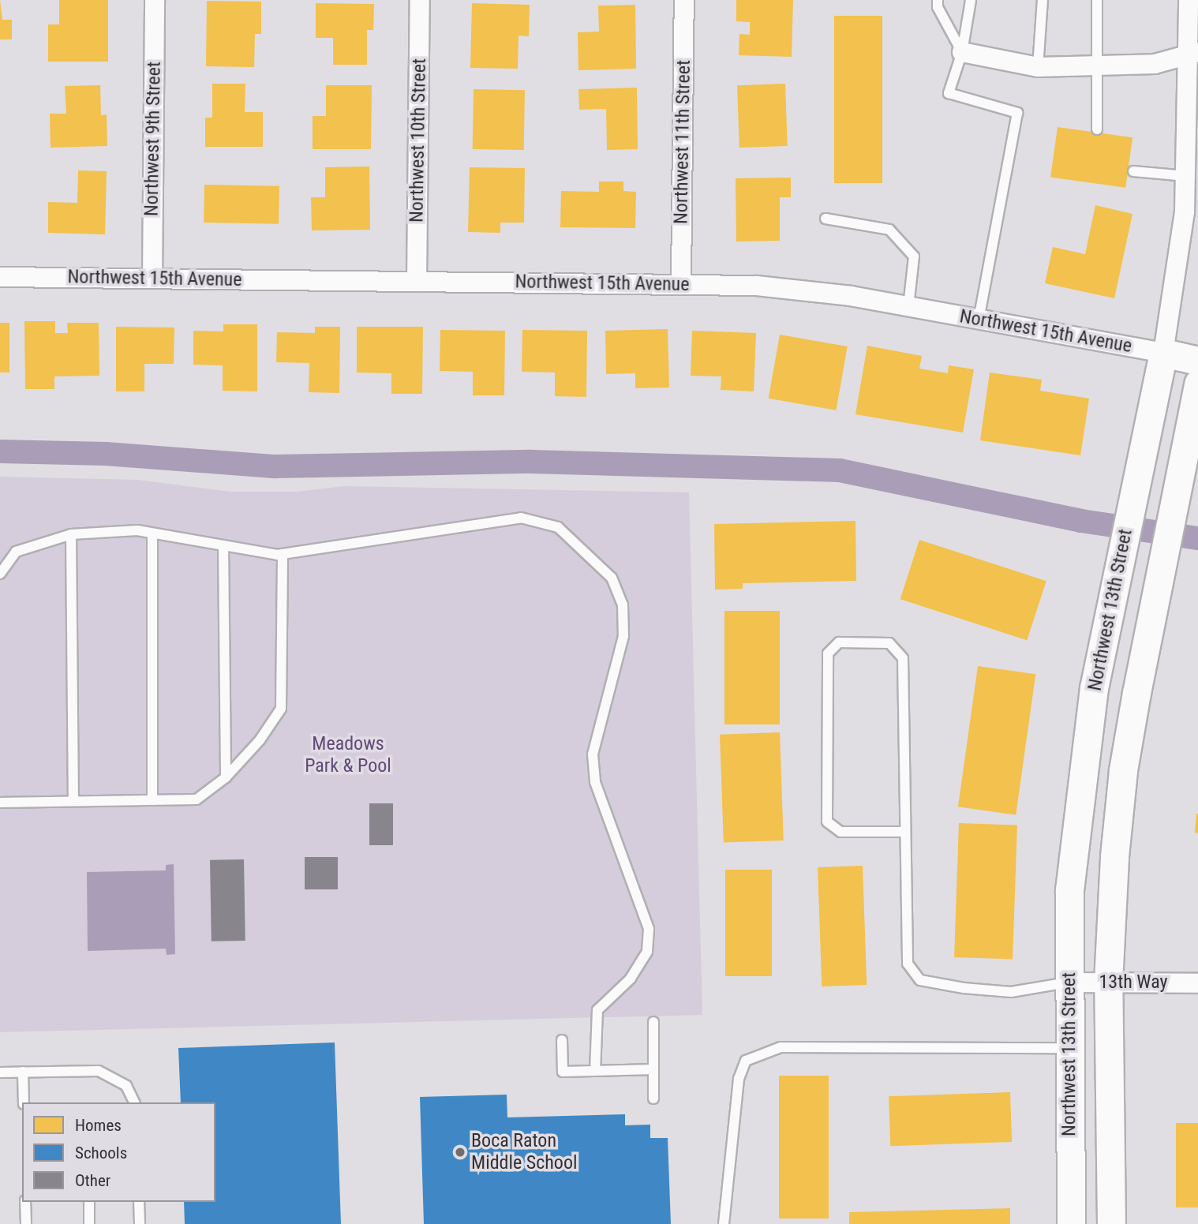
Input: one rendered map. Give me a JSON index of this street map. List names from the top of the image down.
{
  "streets": {
    "street": [
      "Northwest 9th Street",
      "Northwest 10th Street",
      "Northwest 11th Street",
      "Northwest 15th Avenue",
      "Northwest 13th Street",
      "13th Way"
    ]
  },
  "crossings": [
    ["Northwest 9th Street", "Northwest 15th Avenue"],
    ["Northwest 10th Street", "Northwest 15th Avenue"],
    ["Northwest 11th Street", "Northwest 15th Avenue"],
    ["Northwest 15th Avenue", "Northwest 13th Street"],
    ["Northwest 13th Street", "13th Way"]
  ],
  "parks": ["Meadows Park & Pool"],
  "places": ["Boca Raton Middle School"],
  "legend": ["Homes", "Schools", "Other"]
}
